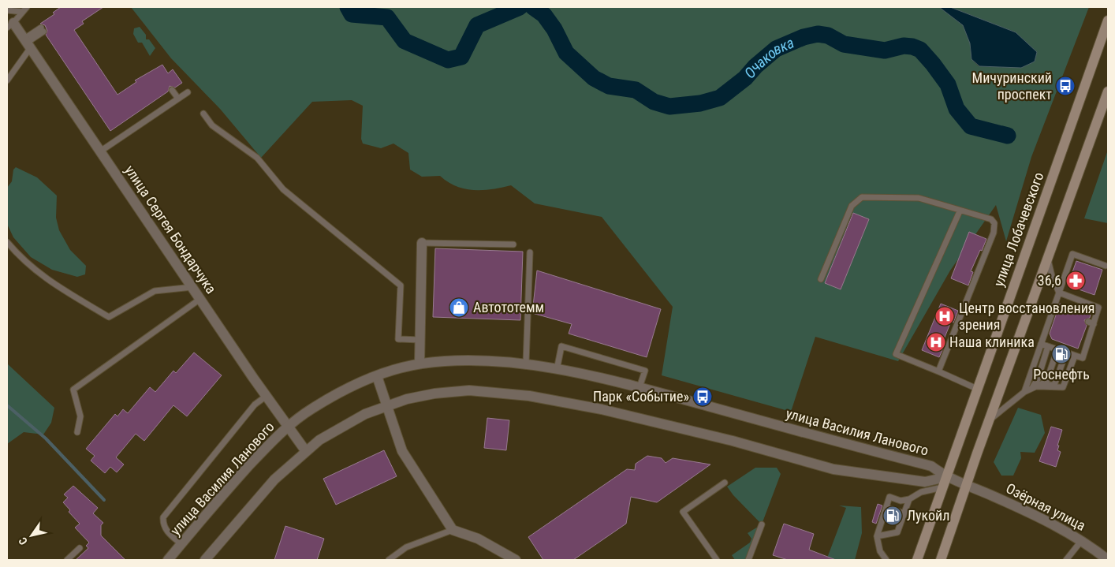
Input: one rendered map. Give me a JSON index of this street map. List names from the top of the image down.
{
  "streets": {
    "main road": ["улица Лобачевского"],
    "street": ["улица Сергея Бондарчука", "улица Василия Ланового", "Озёрная улица"]
  },
  "crossings": [
    ["улица Сергея Бондарчука", "улица Василия Ланового"],
    ["улица Лобачевского", "улица Василия Ланового"],
    ["улица Лобачевского", "Озёрная улица"],
    ["улица Василия Ланового", "Озёрная улица"]
  ],
  "water": ["Очаковка"],
  "places": {
    "bus stop": ["Мичуринский проспект", "Парк «Событие»"],
    "pharmacy": ["36,6"],
    "shop": ["Автототемм"],
    "hospital": ["Центр восстановления зрения", "Наша клиника"],
    "fuel station": ["Роснефть", "Лукойл"]
  },
  "north": "bottom left"
}
